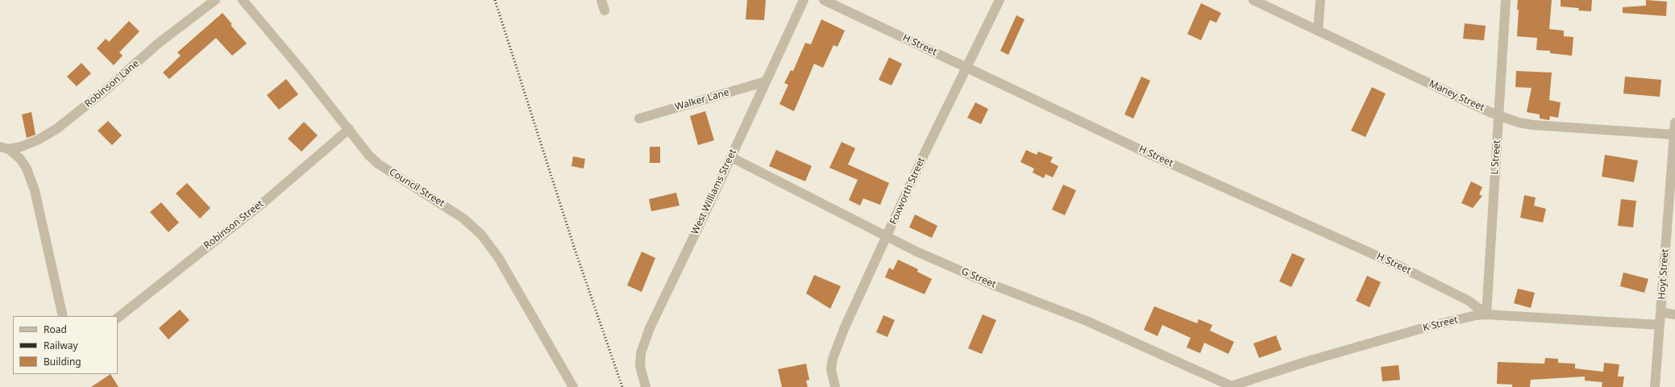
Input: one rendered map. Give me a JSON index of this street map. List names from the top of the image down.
{
  "streets": {
    "street": [
      "H Street",
      "Robinson Lane",
      "Maney Street",
      "Walker Lane",
      "L Street",
      "Council Street",
      "Foxworth Street",
      "West Williams Street",
      "Robinson Street",
      "Hoyt Street",
      "G Street",
      "K Street"
    ]
  },
  "crossings": [
    ["H Street", "L Street"],
    ["H Street", "Foxworth Street"],
    ["H Street", "K Street"],
    ["Maney Street", "L Street"],
    ["Maney Street", "Hoyt Street"],
    ["Walker Lane", "West Williams Street"],
    ["L Street", "K Street"],
    ["Council Street", "Robinson Street"],
    ["Foxworth Street", "G Street"],
    ["West Williams Street", "G Street"],
    ["Hoyt Street", "K Street"],
    ["G Street", "K Street"]
  ],
  "legend": ["Road", "Railway", "Building"]
}
